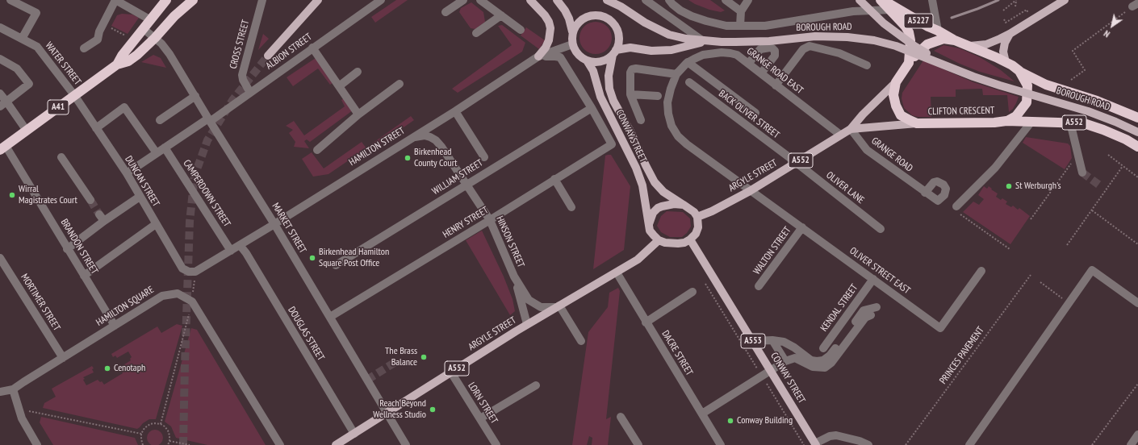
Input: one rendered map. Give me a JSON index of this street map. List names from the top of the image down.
{
  "streets": {
    "highway": [
      "A5227",
      "BOROUGH ROAD",
      "A41",
      "CLIFTON CRESCENT",
      "A552"
    ],
    "main road": ["CONWAY STREET", "ARGYLE STREET", "A553"],
    "street": [
      "CROSS STREET",
      "ALBION STREET",
      "WATER STREET",
      "GRANGE ROAD EAST",
      "BACK OLIVER STREET",
      "HAMILTON STREET",
      "GRANGE ROAD",
      "WILLIAM STREET",
      "DUNCAN STREET",
      "OLIVER LANE",
      "CAMPERDOWN STREET",
      "HENRY STREET",
      "MARKET STREET",
      "HINSON STREET",
      "BRANDON STREET",
      "WALTON STREET",
      "OLIVER STREET EAST",
      "MORTIMER STREET",
      "HAMILTON SQUARE",
      "KENDAL STREET",
      "DOUGLAS STREET",
      "DACRE STREET",
      "LORN STREET"
    ],
    "path": ["PRINCES PAVEMENT"]
  },
  "crossings": [
    ["A5227", "BOROUGH ROAD"],
    ["A5227", "CLIFTON CRESCENT"],
    ["A5227", "A552"],
    ["A5227", "ARGYLE STREET"],
    ["BOROUGH ROAD", "CLIFTON CRESCENT"],
    ["BOROUGH ROAD", "A552"],
    ["BOROUGH ROAD", "ARGYLE STREET"],
    ["CROSS STREET", "ALBION STREET"],
    ["ALBION STREET", "DUNCAN STREET"],
    ["ALBION STREET", "CAMPERDOWN STREET"],
    ["ALBION STREET", "MARKET STREET"],
    ["WATER STREET", "A41"],
    ["WATER STREET", "DUNCAN STREET"],
    ["GRANGE ROAD EAST", "ARGYLE STREET"],
    ["GRANGE ROAD EAST", "OLIVER STREET EAST"],
    ["A41", "DUNCAN STREET"],
    ["A41", "MARKET STREET"],
    ["A41", "BRANDON STREET"],
    ["CLIFTON CRESCENT", "A552"],
    ["CLIFTON CRESCENT", "ARGYLE STREET"],
    ["BACK OLIVER STREET", "ARGYLE STREET"],
    ["BACK OLIVER STREET", "OLIVER LANE"],
    ["A552", "ARGYLE STREET"],
    ["CONWAY STREET", "HAMILTON STREET"],
    ["CONWAY STREET", "ARGYLE STREET"],
    ["HAMILTON STREET", "DUNCAN STREET"],
    ["HAMILTON STREET", "CAMPERDOWN STREET"],
    ["HAMILTON STREET", "MARKET STREET"],
    ["HAMILTON STREET", "HINSON STREET"],
    ["HAMILTON STREET", "DOUGLAS STREET"],
    ["GRANGE ROAD", "ARGYLE STREET"],
    ["ARGYLE STREET", "OLIVER LANE"],
    ["ARGYLE STREET", "MARKET STREET"],
    ["ARGYLE STREET", "HINSON STREET"],
    ["ARGYLE STREET", "OLIVER STREET EAST"],
    ["ARGYLE STREET", "DOUGLAS STREET"],
    ["ARGYLE STREET", "DACRE STREET"],
    ["ARGYLE STREET", "LORN STREET"],
    ["WILLIAM STREET", "HENRY STREET"],
    ["WILLIAM STREET", "HINSON STREET"],
    ["HENRY STREET", "MARKET STREET"],
    ["HENRY STREET", "HINSON STREET"],
    ["BRANDON STREET", "HAMILTON SQUARE"],
    ["WALTON STREET", "OLIVER STREET EAST"],
    ["OLIVER STREET EAST", "KENDAL STREET"],
    ["MORTIMER STREET", "HAMILTON SQUARE"]
  ],
  "places": [
    "Birkenhead County Court",
    "St Werburgh's",
    "Wirral Magistrates Court",
    "Birkenhead Hamilton Square Post Office",
    "The Brass Balance",
    "Cenotaph",
    "Reach Beyond Wellness Studio",
    "Conway Building"
  ],
  "north": "bottom left"
}
